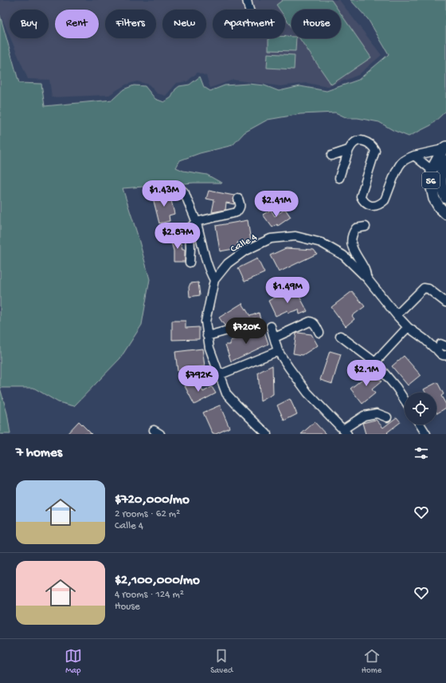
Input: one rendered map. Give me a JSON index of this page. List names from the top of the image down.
{
  "streets": {
    "main road": ["56"],
    "street": ["Calle 4"]
  },
  "page": {
    "chip": [
      "Buy",
      "Rent",
      "Filters",
      "New",
      "Apartment",
      "House"
    ],
    "price": [
      "$1.43M",
      "$2.41M",
      "$2.87M",
      "$1.49M",
      "$720K",
      "$2.1M",
      "$792K"
    ],
    "heading": "7 homes",
    "list": [
      {
        "name": "$720,000/mo",
        "note": "2 rooms · 62 m² · Calle 4"
      },
      {
        "name": "$2,100,000/mo",
        "note": "4 rooms · 124 m² · House"
      }
    ],
    "tabs": ["Map", "Saved", "Home"]
  }
}
